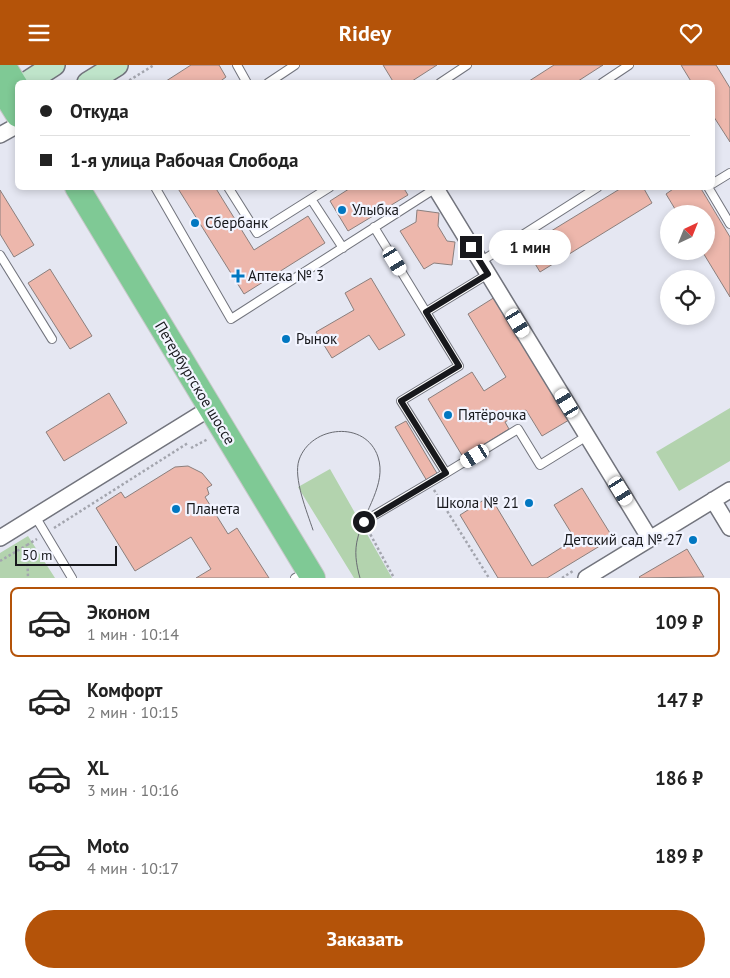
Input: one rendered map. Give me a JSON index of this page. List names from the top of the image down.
{
  "streets": {
    "main road": ["Петербургское шоссе"]
  },
  "places": {
    "other": [
      "Улыбка",
      "Сбербанк",
      "Рынок",
      "Пятёрочка",
      "Школа № 21",
      "Планета",
      "Детский сад № 27"
    ],
    "health": ["Аптека № 3"]
  },
  "scale_bar": "50 m",
  "north": "top right",
  "page": {
    "header": "Ridey",
    "banner": ["Откуда", "1-я улица Рабочая Слобода"],
    "bubble": "1 мин",
    "scale": "50 m",
    "list": [
      {
        "name": "Эконом",
        "note": "1 мин · 10:14",
        "value": "109 ₽"
      },
      {
        "name": "Комфорт",
        "note": "2 мин · 10:15",
        "value": "147 ₽"
      },
      {
        "name": "XL",
        "note": "3 мин · 10:16",
        "value": "186 ₽"
      },
      {
        "name": "Moto",
        "note": "4 мин · 10:17",
        "value": "189 ₽"
      }
    ],
    "buttons": "Заказать"
  }
}
